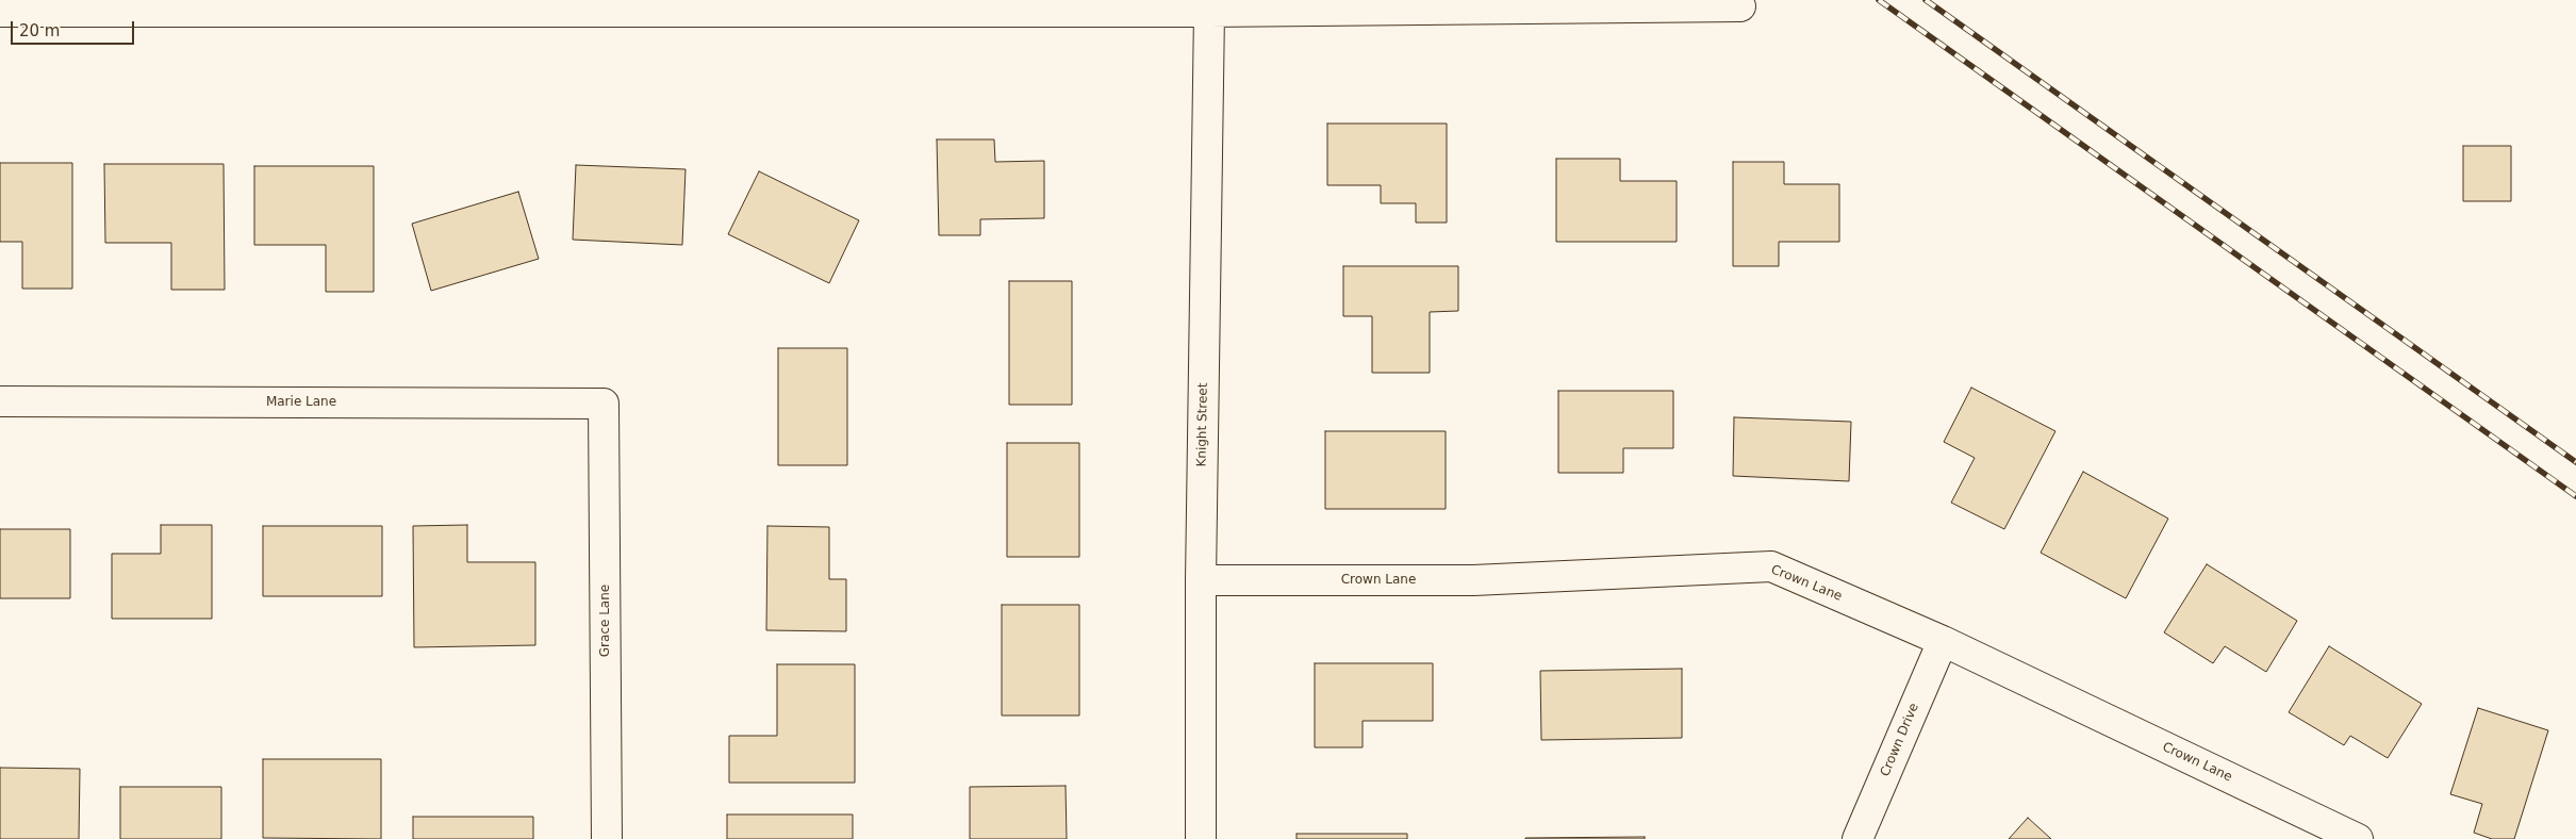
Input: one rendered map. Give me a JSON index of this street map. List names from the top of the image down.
{
  "streets": {
    "street": [
      "Marie Lane",
      "Knight Street",
      "Crown Lane",
      "Grace Lane",
      "Crown Drive"
    ]
  },
  "crossings": [
    ["Marie Lane", "Grace Lane"],
    ["Knight Street", "Crown Lane"],
    ["Crown Lane", "Crown Drive"]
  ],
  "scale_bar": "20 m"
}
